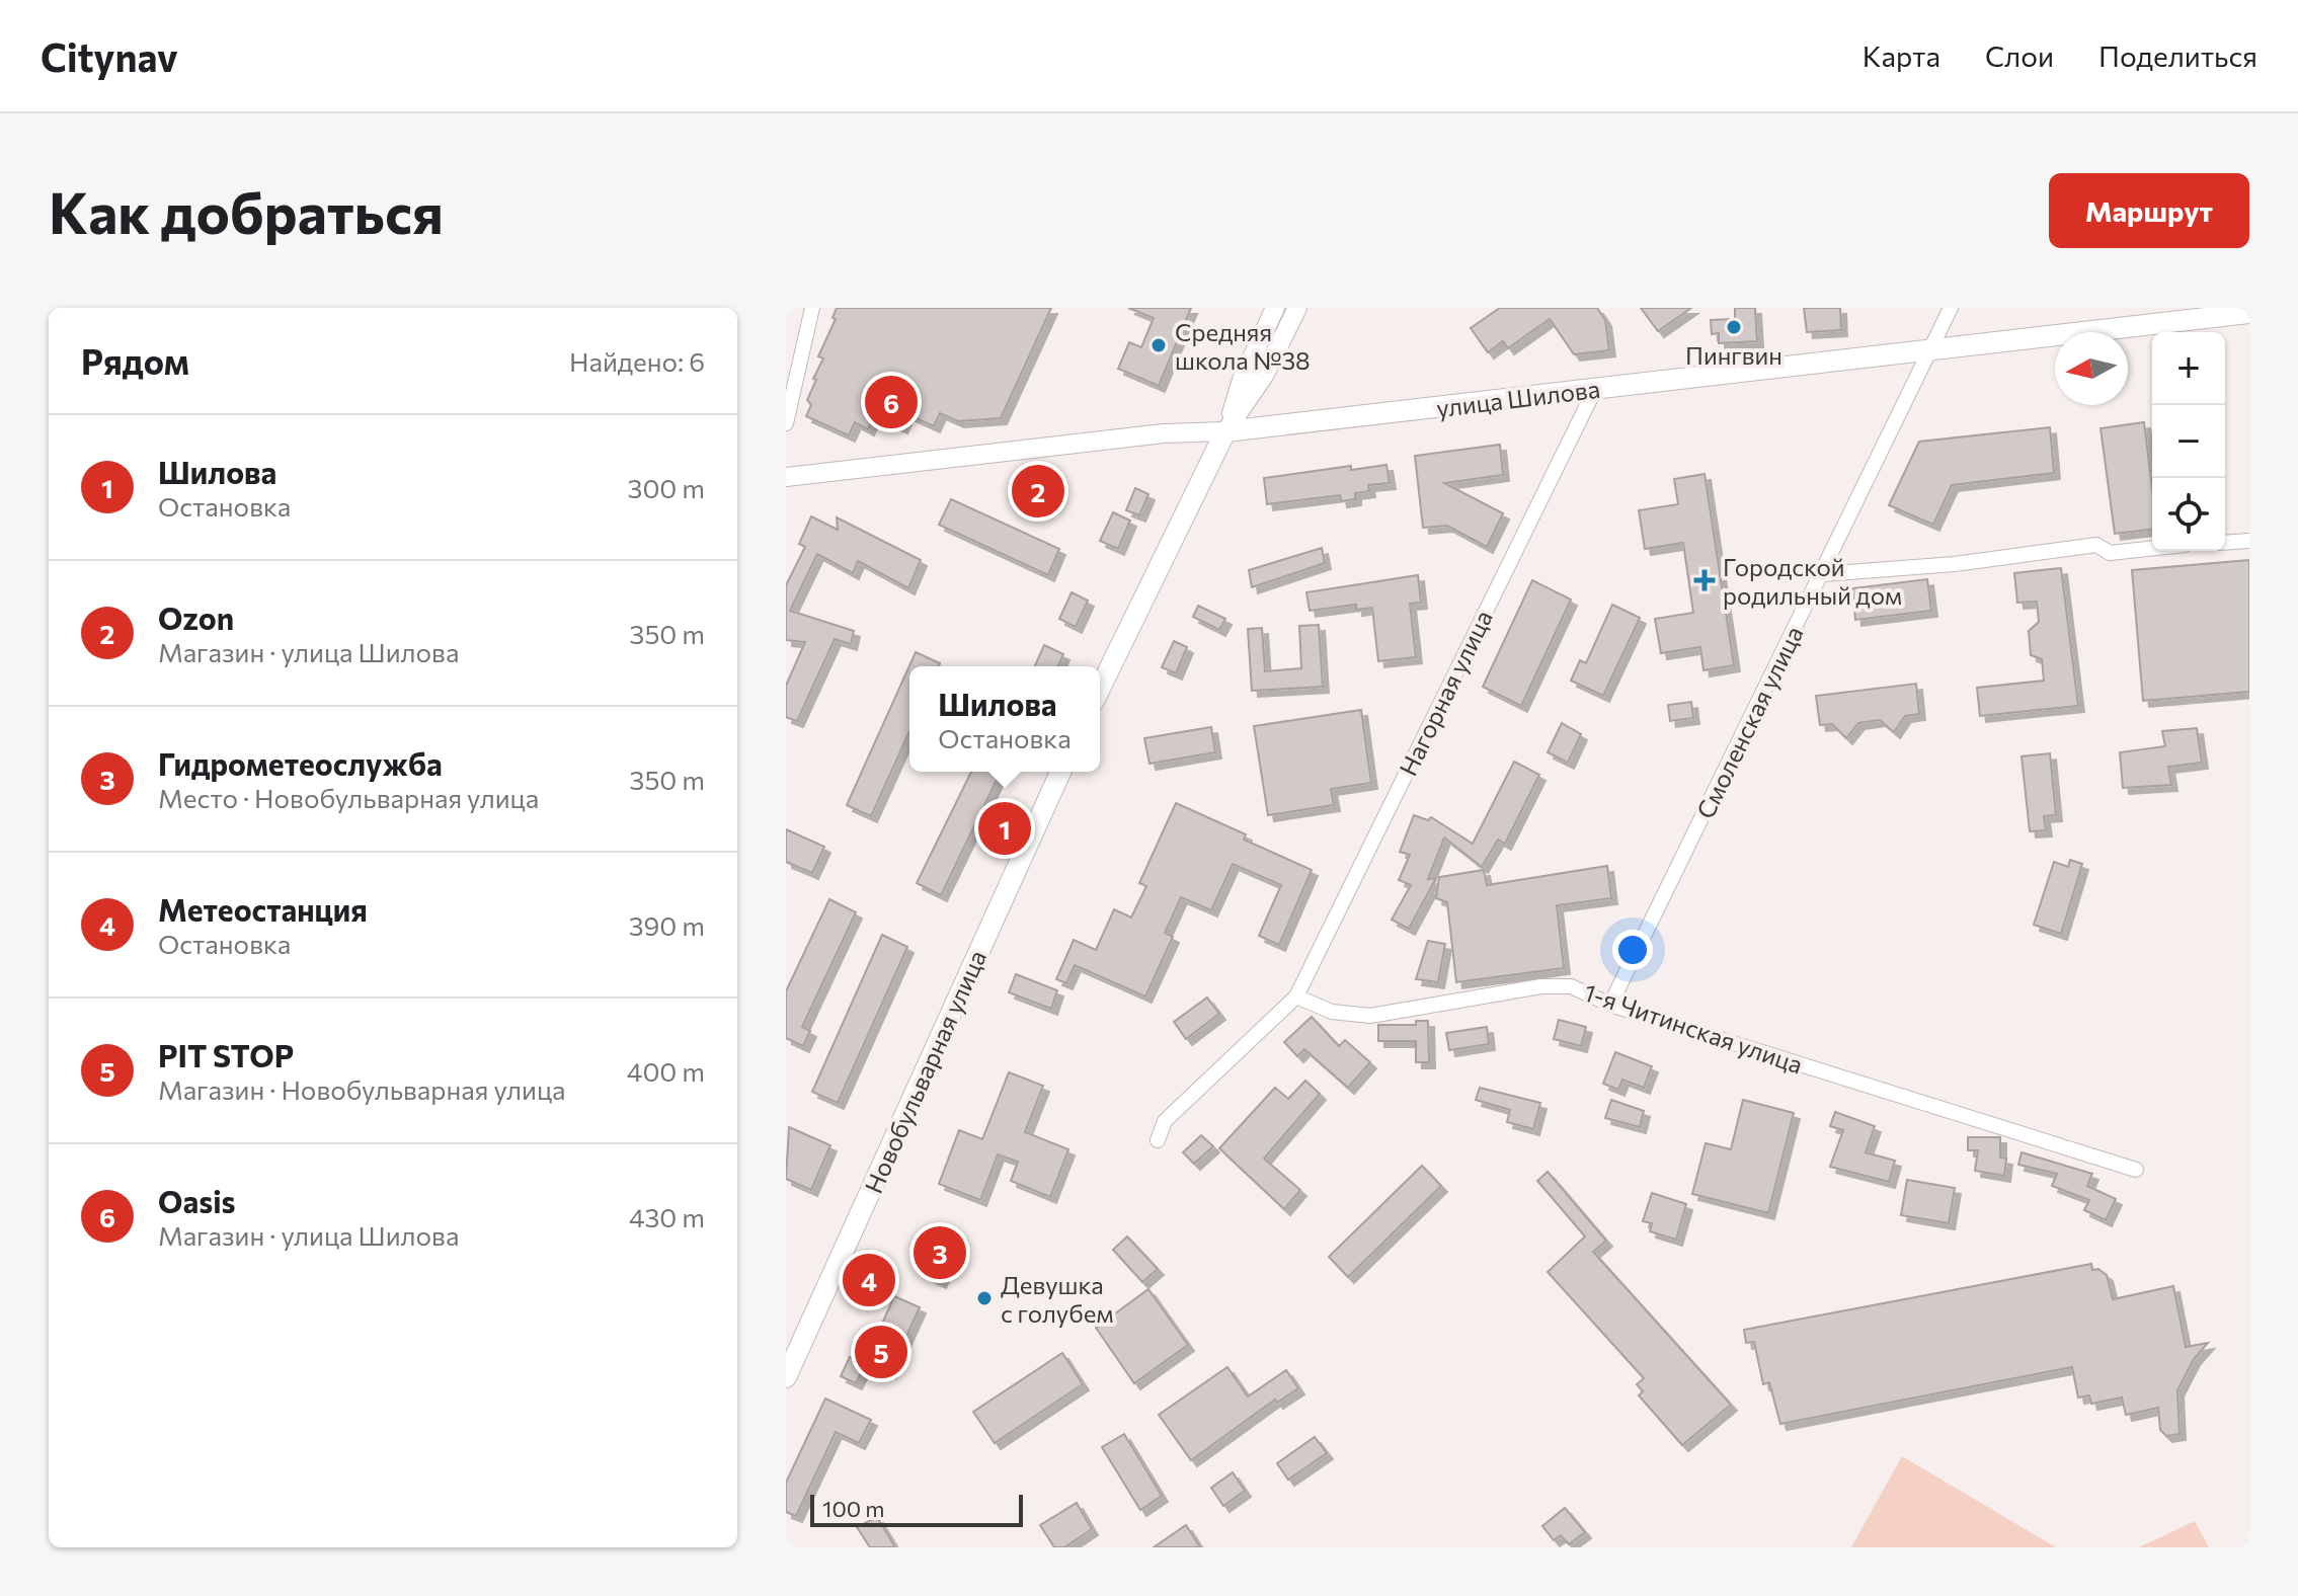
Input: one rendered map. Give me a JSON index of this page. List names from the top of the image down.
{
  "streets": {
    "main road": ["улица Шилова", "Новобульварная улица"],
    "street": ["Нагорная улица", "Смоленская улица", "1-я Читинская улица"]
  },
  "crossings": [
    ["улица Шилова", "Нагорная улица"],
    ["улица Шилова", "Смоленская улица"],
    ["Нагорная улица", "1-я Читинская улица"],
    ["Смоленская улица", "1-я Читинская улица"]
  ],
  "places": {
    "other": ["Пингвин", "Средняя школа №38", "Девушка с голубем"],
    "health": ["Городской родильный дом"]
  },
  "scale_bar": "100 m",
  "north": "left",
  "page": {
    "header": "Citynav",
    "nav": ["Карта", "Слои", "Поделиться"],
    "buttons": "Маршрут",
    "title": "Как добраться",
    "heading": ["Рядом", "Найдено: 6"],
    "map_buttons": ["+", "−"],
    "pins": [
      "6",
      "2",
      "1",
      "3",
      "4",
      "5"
    ],
    "list": [
      {
        "mark": "1",
        "name": "Шилова",
        "note": "Остановка",
        "value": "300 m"
      },
      {
        "mark": "2",
        "name": "Ozon",
        "note": "Магазин · улица Шилова",
        "value": "350 m"
      },
      {
        "mark": "3",
        "name": "Гидрометеослужба",
        "note": "Место · Новобульварная улица",
        "value": "350 m"
      },
      {
        "mark": "4",
        "name": "Метеостанция",
        "note": "Остановка",
        "value": "390 m"
      },
      {
        "mark": "5",
        "name": "PIT STOP",
        "note": "Магазин · Новобульварная улица",
        "value": "400 m"
      },
      {
        "mark": "6",
        "name": "Oasis",
        "note": "Магазин · улица Шилова",
        "value": "430 m"
      }
    ],
    "popup": ["Шилова", "Остановка"],
    "scale": "100 m"
  }
}
